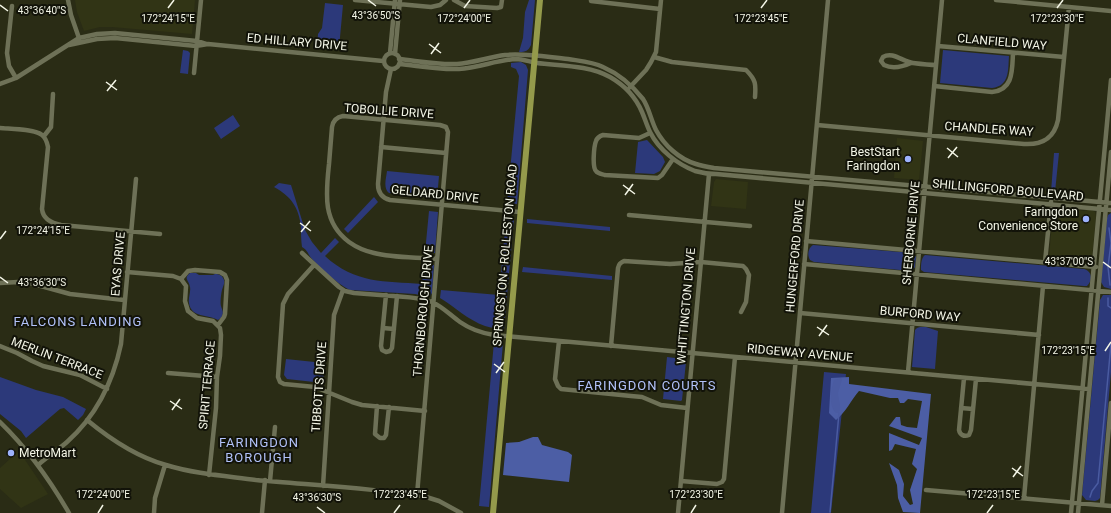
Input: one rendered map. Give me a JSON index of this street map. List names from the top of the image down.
{
  "streets": {
    "main road": ["SPRINGSTON - ROLLESTON ROAD"],
    "street": [
      "ED HILLARY DRIVE",
      "CLANFIELD WAY",
      "TOBOLLIE DRIVE",
      "CHANDLER WAY",
      "SHILLINGFORD BOULEVARD",
      "GELDARD DRIVE",
      "SHERBORNE DRIVE",
      "HUNGERFORD DRIVE",
      "EYAS DRIVE",
      "WHITTINGTON DRIVE",
      "THORNBOROUGH DRIVE",
      "BURFORD WAY",
      "RIDGEWAY AVENUE",
      "MERLIN TERRACE",
      "SPIRIT TERRACE",
      "TIBBOTTS DRIVE"
    ]
  },
  "crossings": [
    ["ED HILLARY DRIVE", "GELDARD DRIVE"],
    ["CLANFIELD WAY", "CHANDLER WAY"],
    ["CLANFIELD WAY", "SHERBORNE DRIVE"],
    ["TOBOLLIE DRIVE", "GELDARD DRIVE"],
    ["TOBOLLIE DRIVE", "THORNBOROUGH DRIVE"],
    ["CHANDLER WAY", "SHERBORNE DRIVE"],
    ["CHANDLER WAY", "HUNGERFORD DRIVE"],
    ["SHILLINGFORD BOULEVARD", "SHERBORNE DRIVE"],
    ["SHILLINGFORD BOULEVARD", "SPRINGSTON - ROLLESTON ROAD"],
    ["SHILLINGFORD BOULEVARD", "HUNGERFORD DRIVE"],
    ["SHILLINGFORD BOULEVARD", "WHITTINGTON DRIVE"],
    ["GELDARD DRIVE", "SPRINGSTON - ROLLESTON ROAD"],
    ["GELDARD DRIVE", "THORNBOROUGH DRIVE"],
    ["SHERBORNE DRIVE", "BURFORD WAY"],
    ["SHERBORNE DRIVE", "RIDGEWAY AVENUE"],
    ["SPRINGSTON - ROLLESTON ROAD", "RIDGEWAY AVENUE"],
    ["HUNGERFORD DRIVE", "BURFORD WAY"],
    ["HUNGERFORD DRIVE", "RIDGEWAY AVENUE"],
    ["EYAS DRIVE", "MERLIN TERRACE"],
    ["WHITTINGTON DRIVE", "RIDGEWAY AVENUE"],
    ["THORNBOROUGH DRIVE", "RIDGEWAY AVENUE"]
  ],
  "districts": ["FALCONS LANDING", "FARINGDON COURTS", "FARINGDON BOROUGH"],
  "places": ["BestStart Faringdon", "Faringdon Convenience Store", "MetroMart"],
  "coordinates": [
    "43°36'40\"S",
    "43°36'50\"S",
    "172°23'45\"E",
    "172°23'30\"E",
    "172°24'15\"E",
    "172°24'00\"E",
    "43°37'00\"S",
    "43°36'30\"S",
    "172°23'15\"E"
  ]
}
